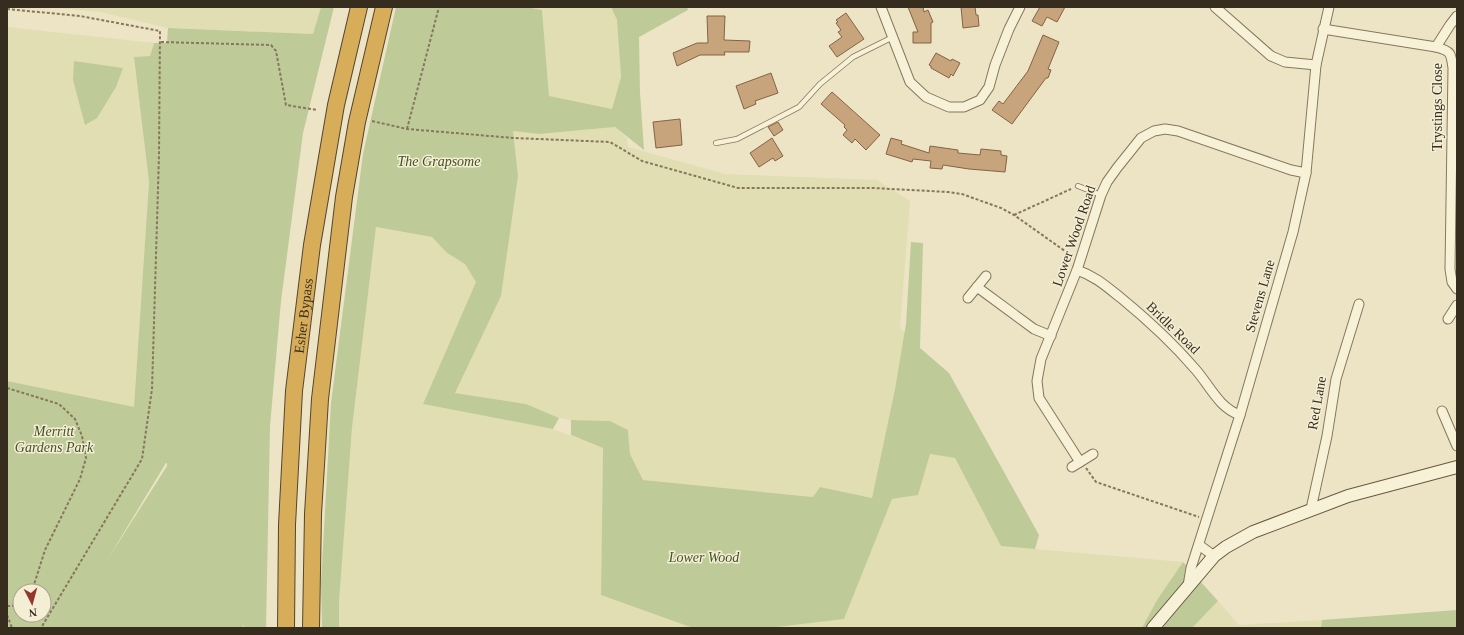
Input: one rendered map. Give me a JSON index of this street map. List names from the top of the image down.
{
  "streets": {
    "highway": ["Esher Bypass"],
    "street": [
      "Trystings Close",
      "Lower Wood Road",
      "Stevens Lane",
      "Bridle Road",
      "Red Lane"
    ]
  },
  "crossings": [
    ["Trystings Close", "Stevens Lane"],
    ["Lower Wood Road", "Stevens Lane"],
    ["Lower Wood Road", "Bridle Road"],
    ["Stevens Lane", "Bridle Road"]
  ],
  "parks": ["The Grapsome", "Merritt Gardens Park", "Lower Wood"],
  "north": "bottom"
}
